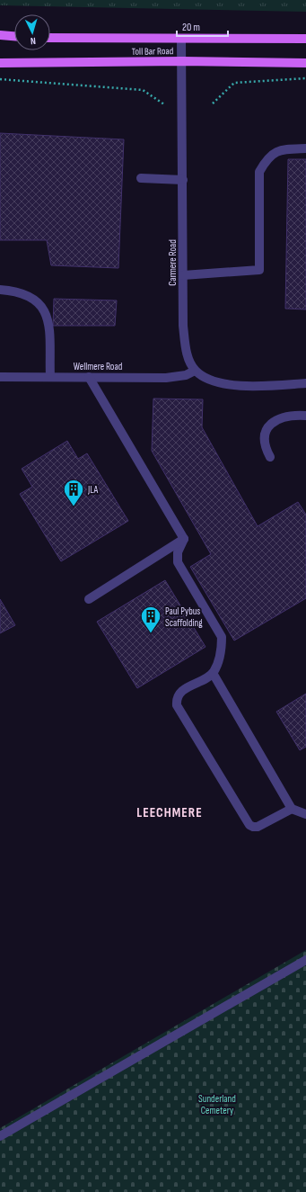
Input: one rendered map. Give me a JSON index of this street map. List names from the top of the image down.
{
  "streets": {
    "main road": ["Toll Bar Road"],
    "street": ["Carmere Road", "Wellmere Road"]
  },
  "crossings": [
    ["Toll Bar Road", "Carmere Road"],
    ["Carmere Road", "Wellmere Road"]
  ],
  "districts": ["LEECHMERE"],
  "parks": ["Sunderland Cemetery"],
  "places": {
    "building": ["JLA", "Paul Pybus Scaffolding"]
  },
  "scale_bar": "20 m",
  "north": "bottom"
}
